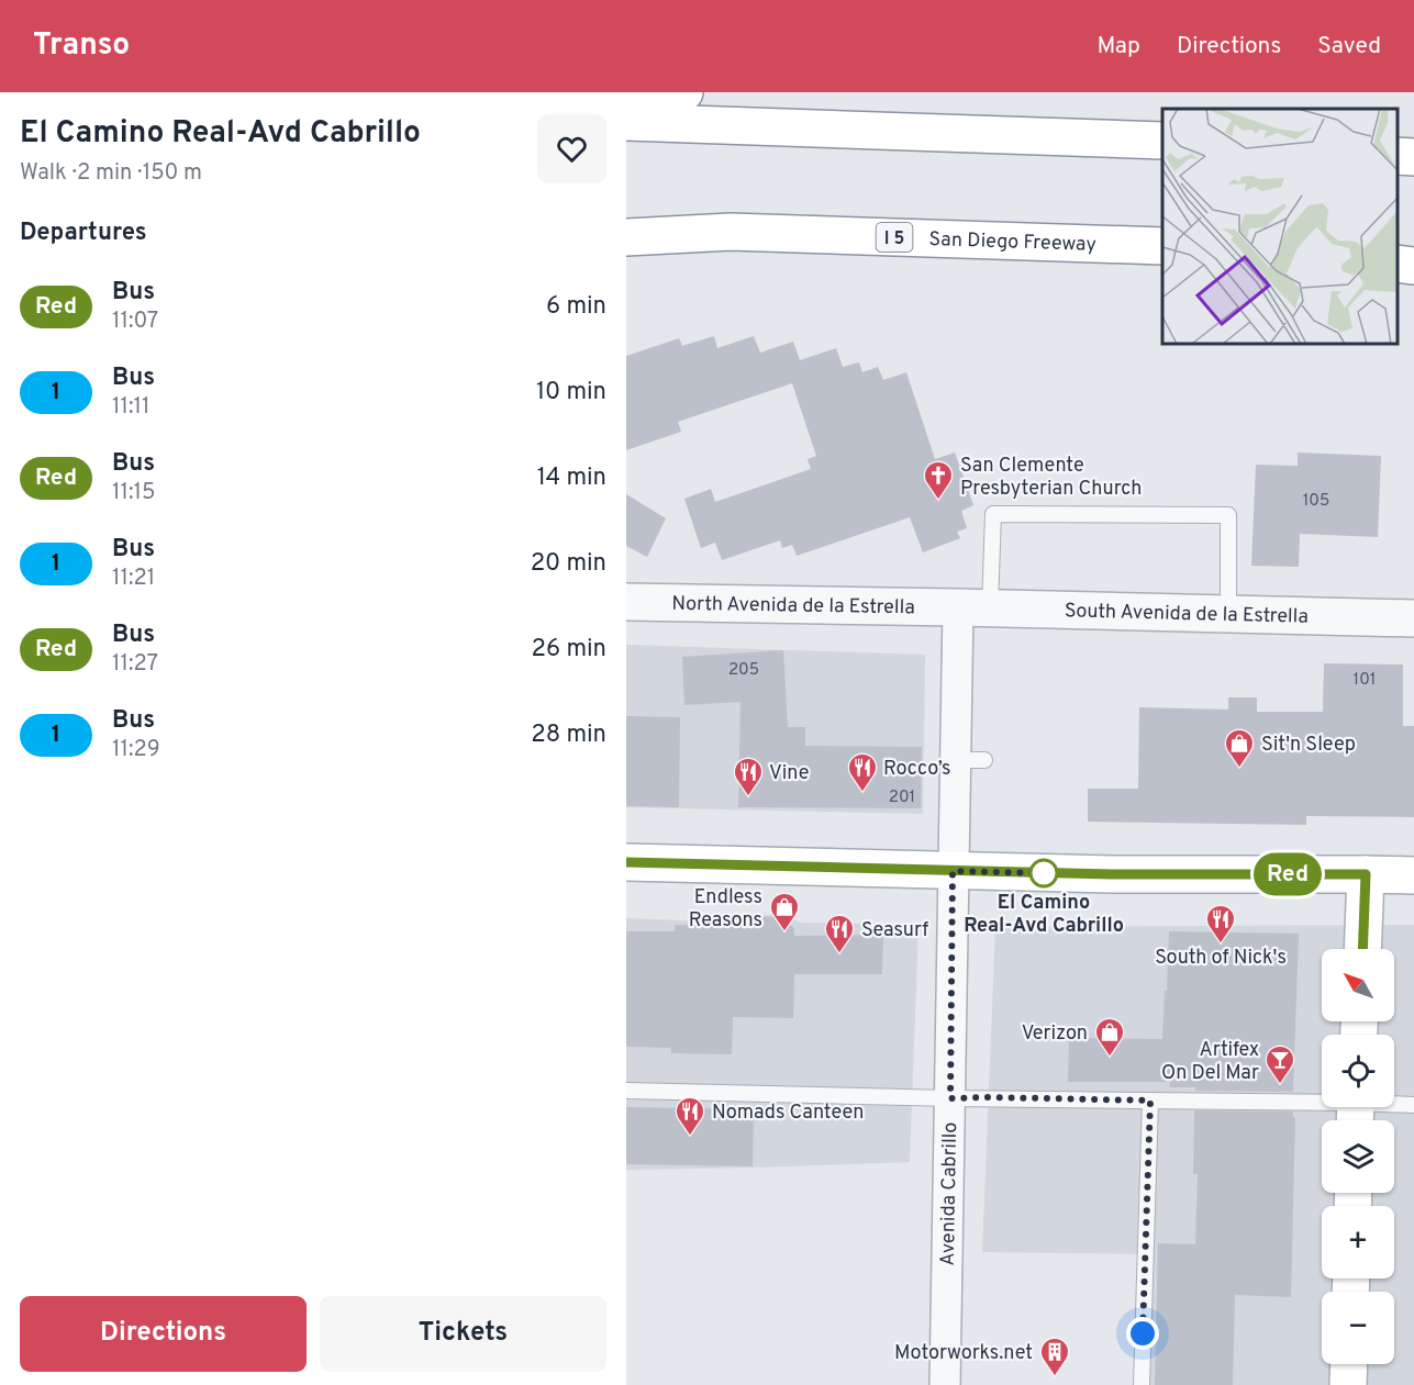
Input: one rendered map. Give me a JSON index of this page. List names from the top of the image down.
{
  "streets": {
    "main road": ["I 5", "San Diego Freeway"],
    "street": ["North Avenida de la Estrella", "South Avenida de la Estrella", "Avenida Cabrillo"]
  },
  "crossings": [
    ["North Avenida de la Estrella", "South Avenida de la Estrella"],
    ["North Avenida de la Estrella", "Avenida Cabrillo"],
    ["South Avenida de la Estrella", "Avenida Cabrillo"]
  ],
  "places": {
    "church": ["San Clemente Presbyterian Church"],
    "shop": ["Sit'n Sleep", "Endless Reasons", "Verizon"],
    "restaurant": [
      "Rocco’s",
      "Vine",
      "South of Nick's",
      "Seasurf",
      "Nomads Canteen"
    ],
    "other": ["El Camino Real-Avd Cabrillo"],
    "bar": ["Artifex On Del Mar"],
    "building": ["Motorworks.net"]
  },
  "lines": ["bus line Red"],
  "house_numbers": [
    "105",
    "205",
    "101",
    "201"
  ],
  "north": "top left",
  "page": {
    "header": "Transo",
    "nav": ["Map", "Directions", "Saved"],
    "heading": [
      ["El Camino Real-Avd Cabrillo", "Walk · 2 min · 150 m"],
      "Departures"
    ],
    "on_map": "Red",
    "list": [
      {
        "mark": "Red",
        "name": "Bus",
        "note": "11:07",
        "value": "6 min"
      },
      {
        "mark": "1",
        "name": "Bus",
        "note": "11:11",
        "value": "10 min"
      },
      {
        "mark": "Red",
        "name": "Bus",
        "note": "11:15",
        "value": "14 min"
      },
      {
        "mark": "1",
        "name": "Bus",
        "note": "11:21",
        "value": "20 min"
      },
      {
        "mark": "Red",
        "name": "Bus",
        "note": "11:27",
        "value": "26 min"
      },
      {
        "mark": "1",
        "name": "Bus",
        "note": "11:29",
        "value": "28 min"
      }
    ],
    "map_buttons": ["+", "−"],
    "buttons": ["Directions", "Tickets"]
  }
}
